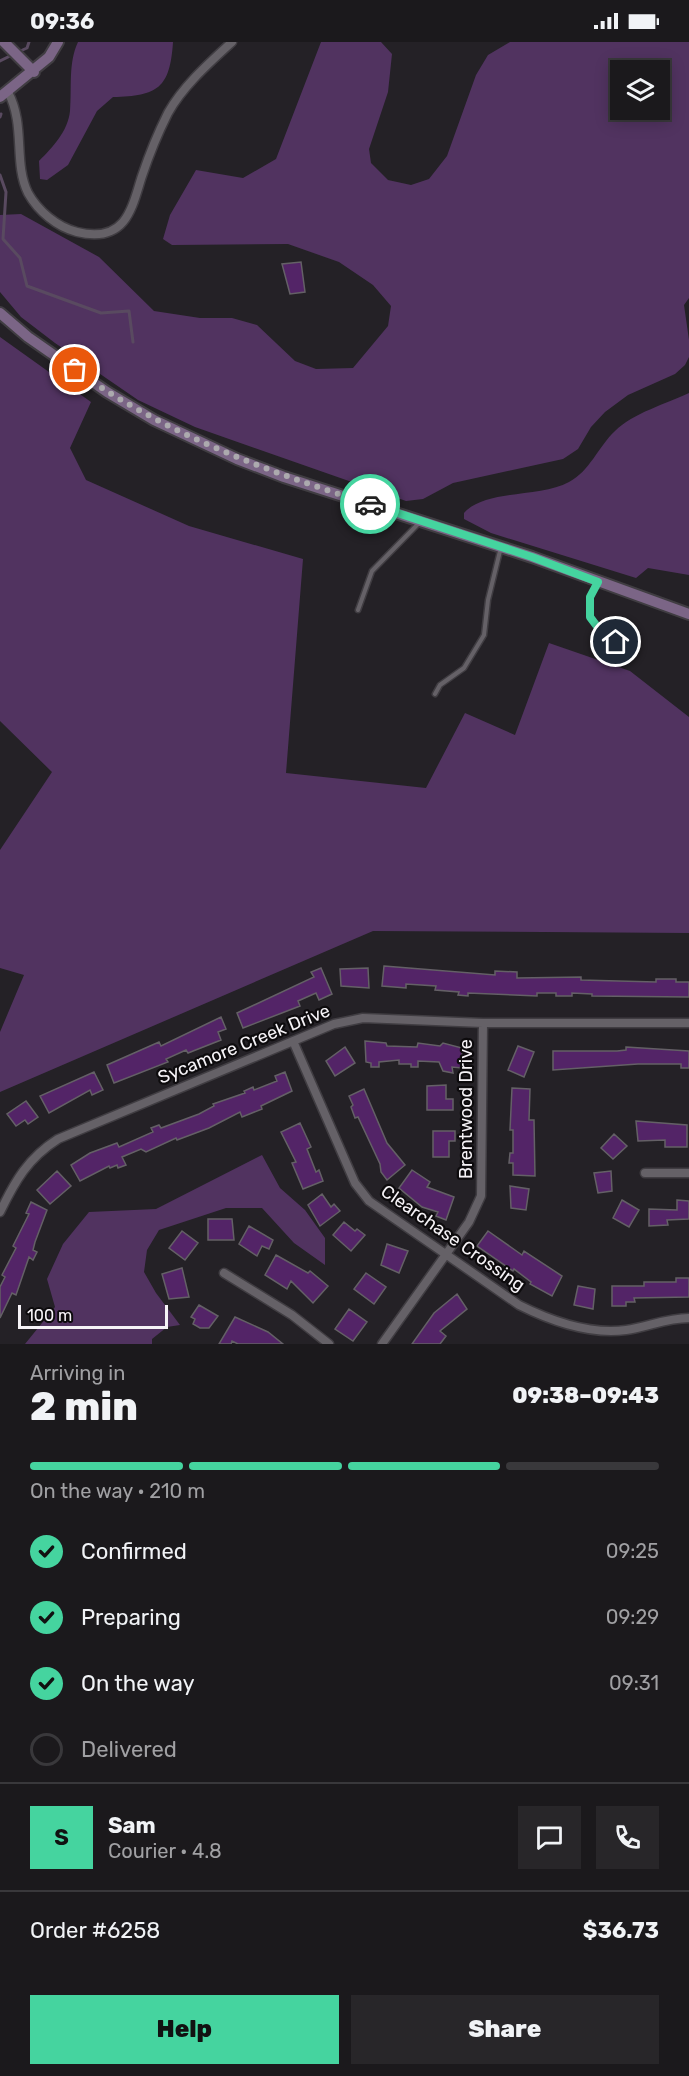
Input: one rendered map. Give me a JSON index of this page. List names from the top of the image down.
{
  "streets": {
    "street": ["Sycamore Creek Drive", "Brentwood Drive", "Clearchase Crossing"]
  },
  "crossings": [
    ["Sycamore Creek Drive", "Brentwood Drive"],
    ["Sycamore Creek Drive", "Clearchase Crossing"],
    ["Brentwood Drive", "Clearchase Crossing"]
  ],
  "scale_bar": "100 m",
  "page": {
    "status": "09:36",
    "scale": "100 m",
    "heading": ["2 min", "Arriving in", "09:38–09:43"],
    "panel": [
      "Sam",
      "Courier · 4.8",
      "Order #6258",
      "$36.73"
    ],
    "bar": "On the way · 210 m",
    "list": [
      ["Confirmed", "09:25"],
      ["Preparing", "09:29"],
      ["On the way", "09:31"],
      "Delivered"
    ],
    "round": "S",
    "buttons": ["Help", "Share"]
  }
}
